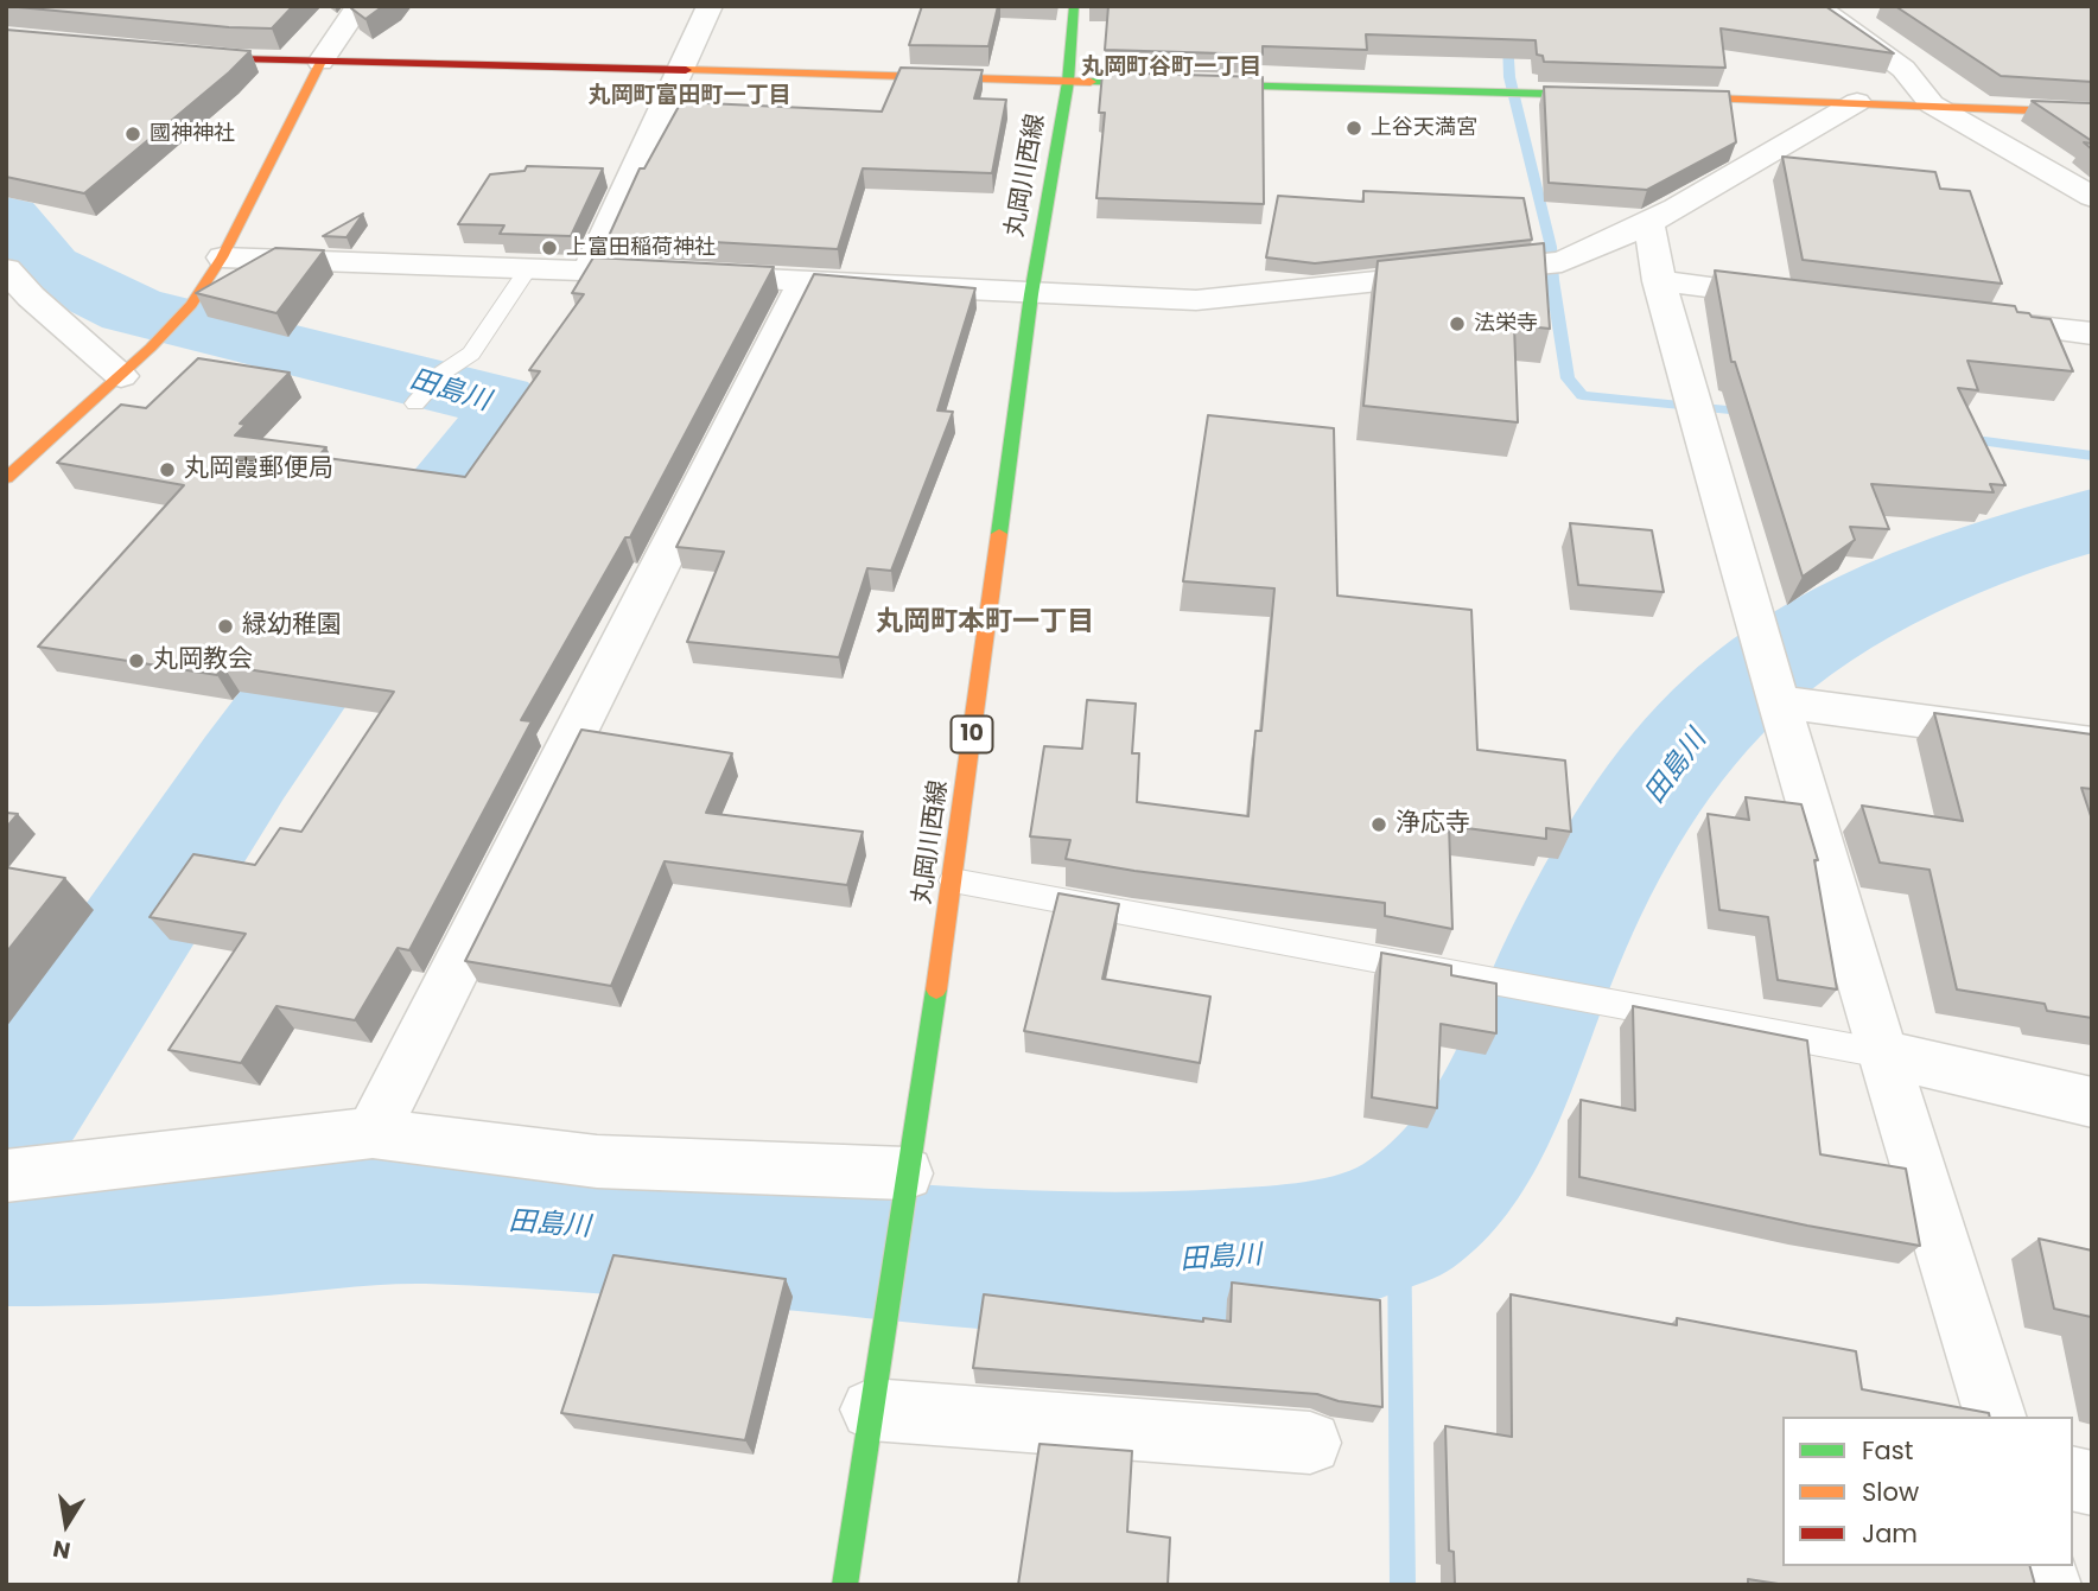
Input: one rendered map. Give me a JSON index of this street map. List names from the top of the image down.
{
  "streets": {
    "street": ["丸岡川西線", "10"]
  },
  "districts": ["丸岡町谷町一丁目", "丸岡町富田町一丁目", "丸岡町本町一丁目"],
  "water": ["田島川"],
  "places": [
    "上谷天満宮",
    "國神神社",
    "上富田稲荷神社",
    "法栄寺",
    "丸岡霞郵便局",
    "緑幼稚園",
    "丸岡教会",
    "浄応寺"
  ],
  "legend": ["Fast", "Slow", "Jam"],
  "north": "bottom"
}
